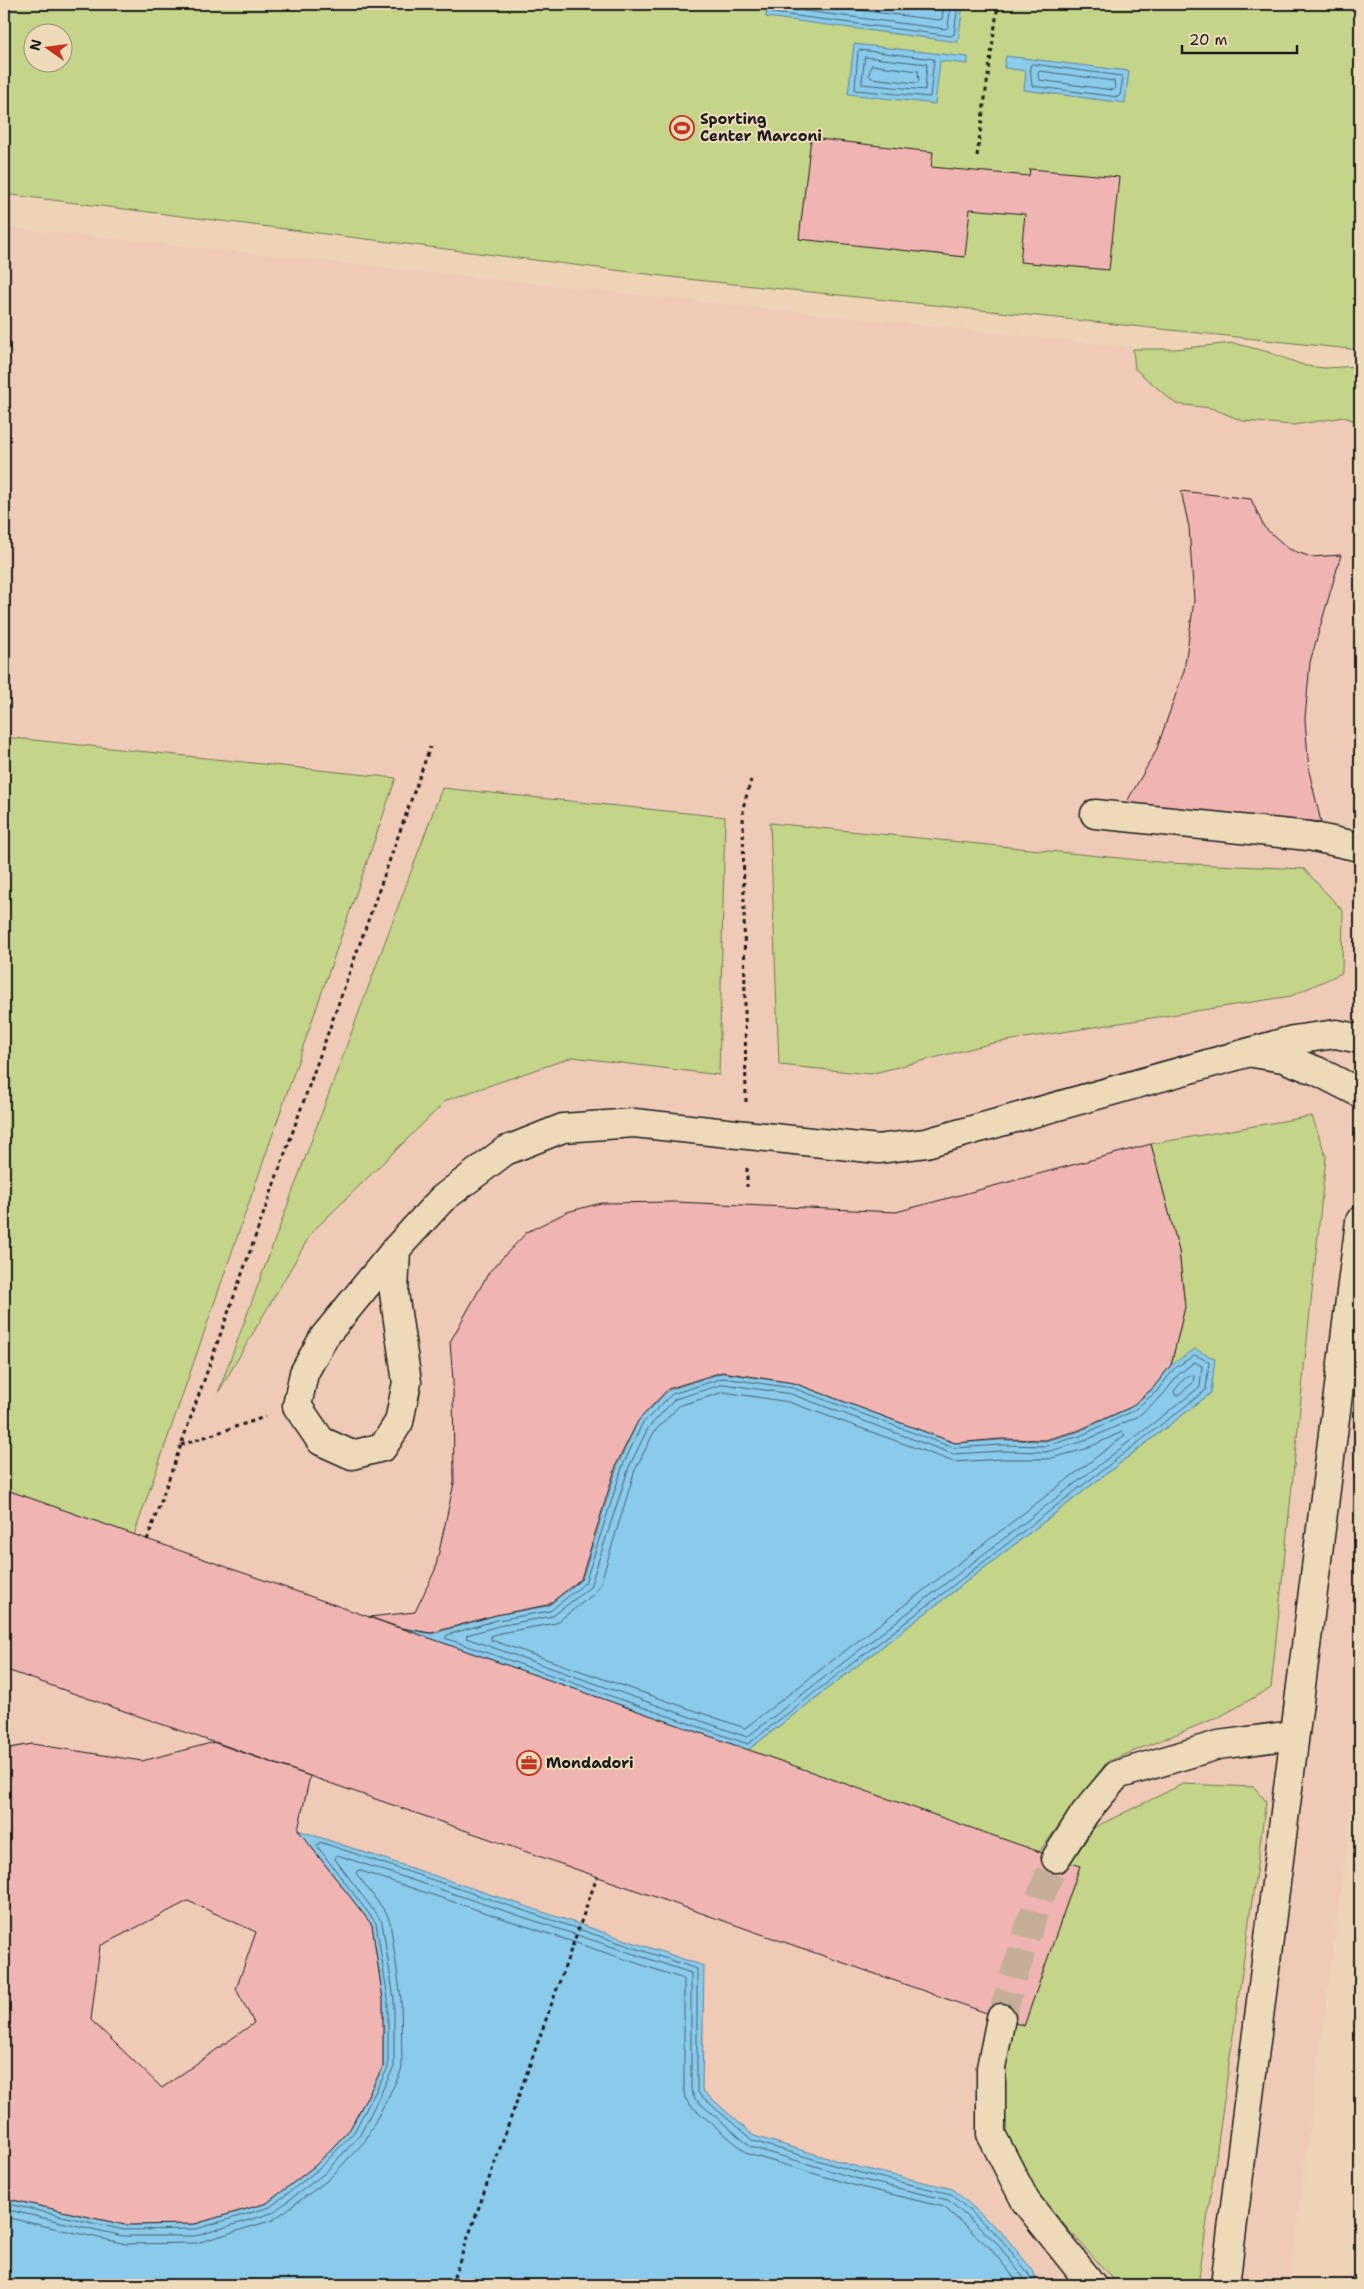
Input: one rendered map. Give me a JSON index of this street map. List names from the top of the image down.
{
  "places": {
    "sports": ["Sporting Center Marconi"],
    "office": ["Mondadori"]
  },
  "scale_bar": "20 m",
  "north": "left"
}
